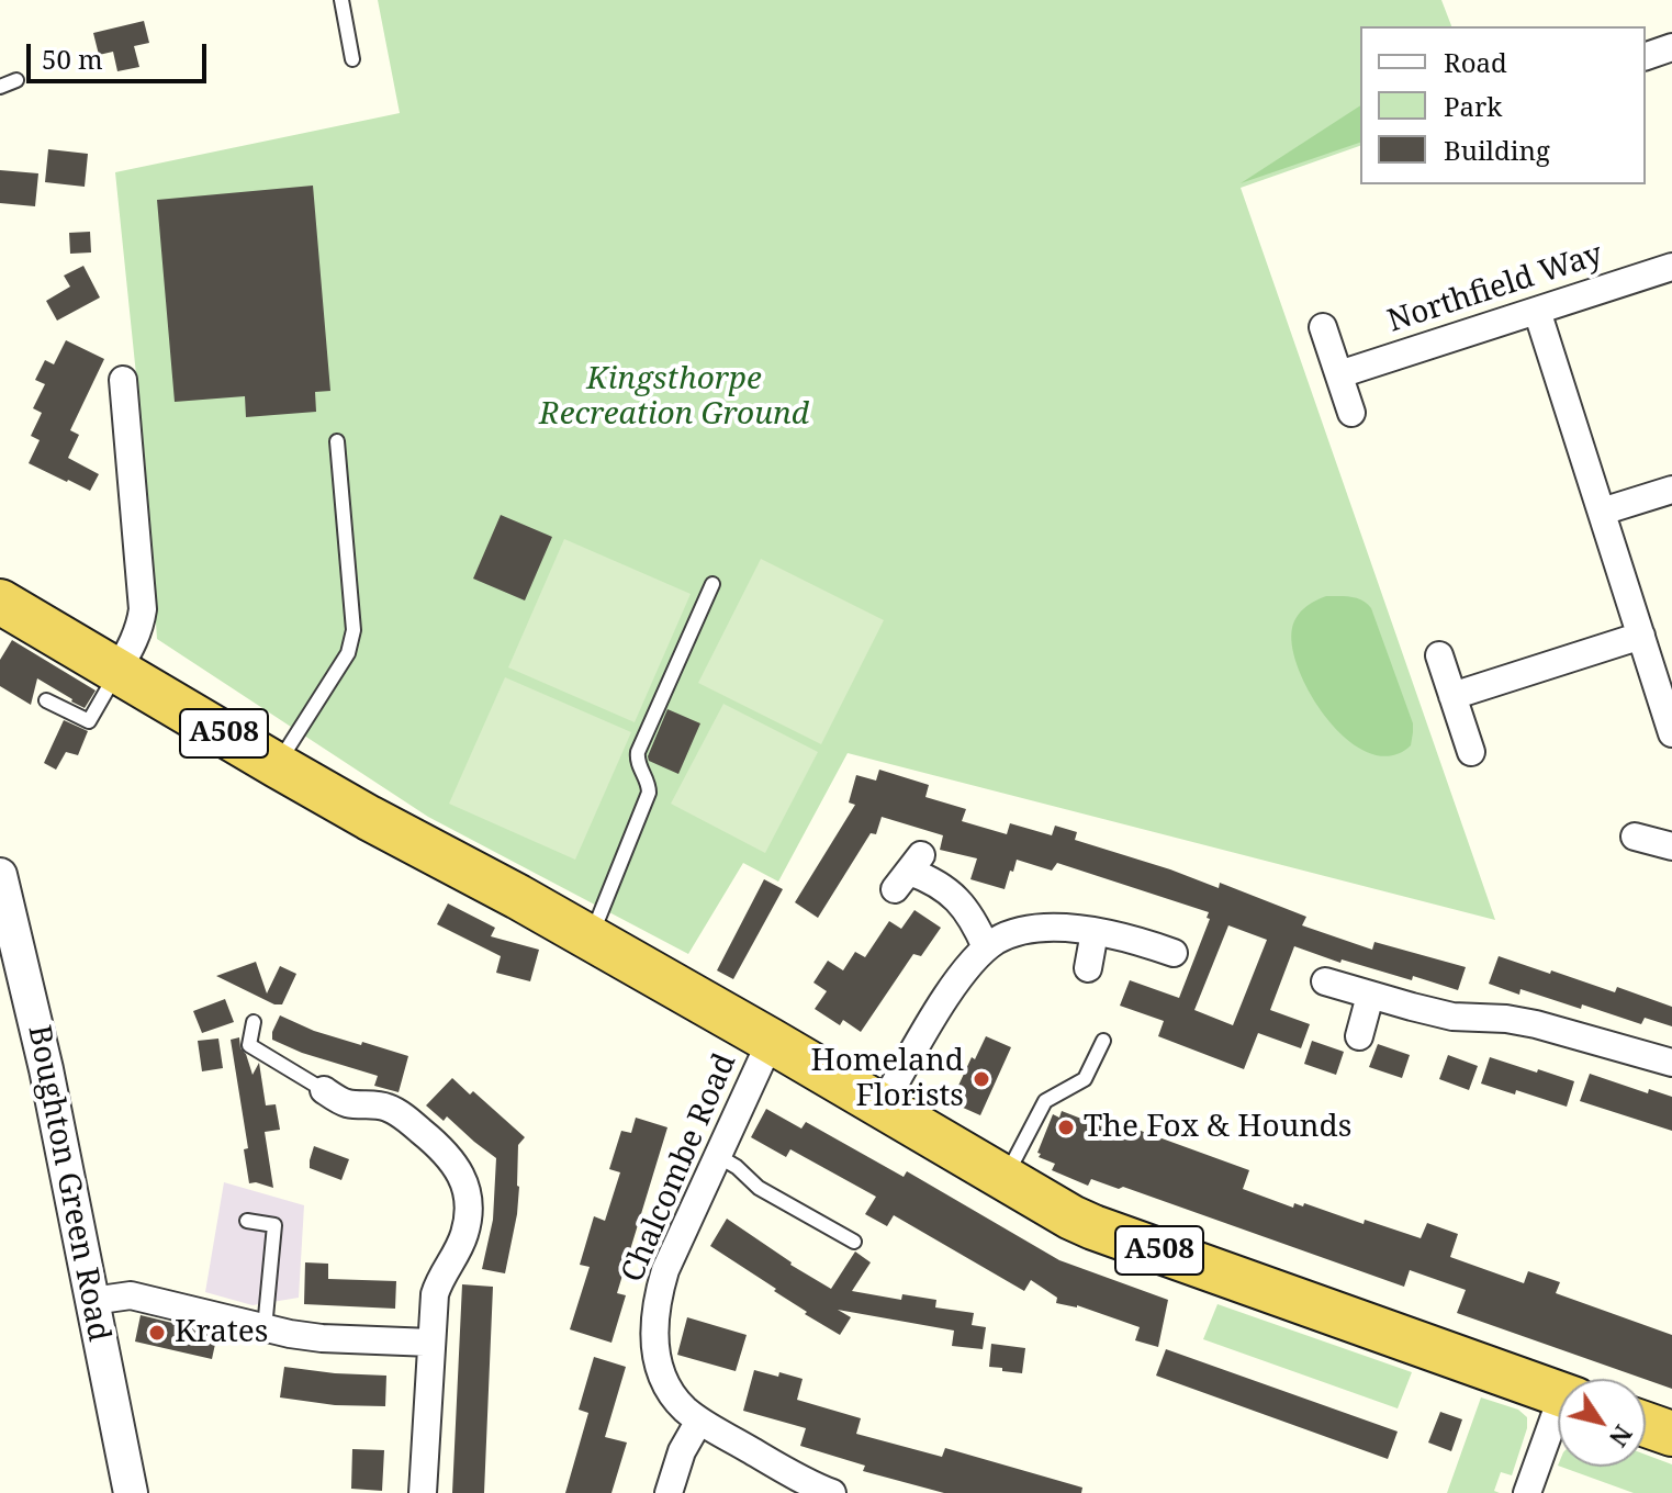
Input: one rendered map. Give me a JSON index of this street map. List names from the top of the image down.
{
  "streets": {
    "highway": ["A508"],
    "street": ["Northfield Way", "Chalcombe Road", "Boughton Green Road"]
  },
  "crossings": [
    ["A508", "Chalcombe Road"]
  ],
  "parks": ["Kingsthorpe Recreation Ground"],
  "places": ["Homeland Florists", "The Fox & Hounds", "Krates"],
  "legend": ["Road", "Park", "Building"],
  "scale_bar": "50 m",
  "north": "bottom right"
}
